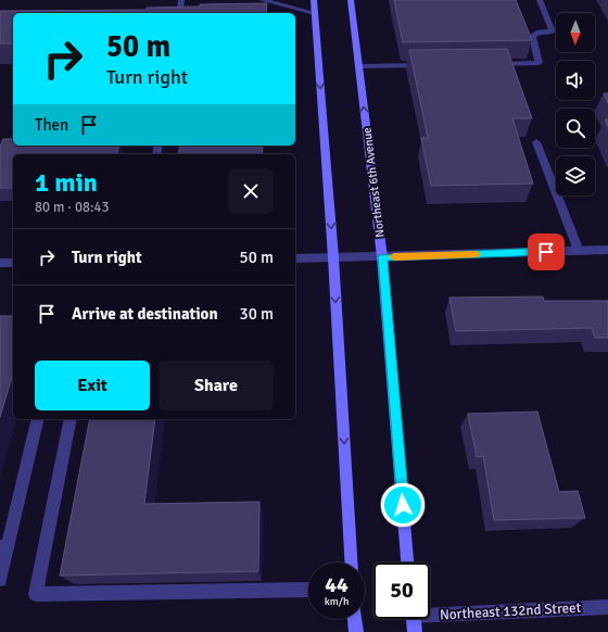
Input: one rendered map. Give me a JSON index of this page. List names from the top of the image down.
{
  "streets": {
    "main road": ["Northeast 6th Avenue"],
    "street": ["Northeast 132nd Street"]
  },
  "north": "bottom",
  "page": {
    "turn": ["50 m", "Turn right"],
    "then": "Then",
    "heading": ["1 min", "80 m · 08:43"],
    "list": [
      {
        "name": "Turn right",
        "value": "50 m"
      },
      {
        "name": "Arrive at destination",
        "value": "30 m"
      }
    ],
    "buttons": ["Exit", "Share"],
    "speed": "44 km/h",
    "limit": "50"
  }
}
